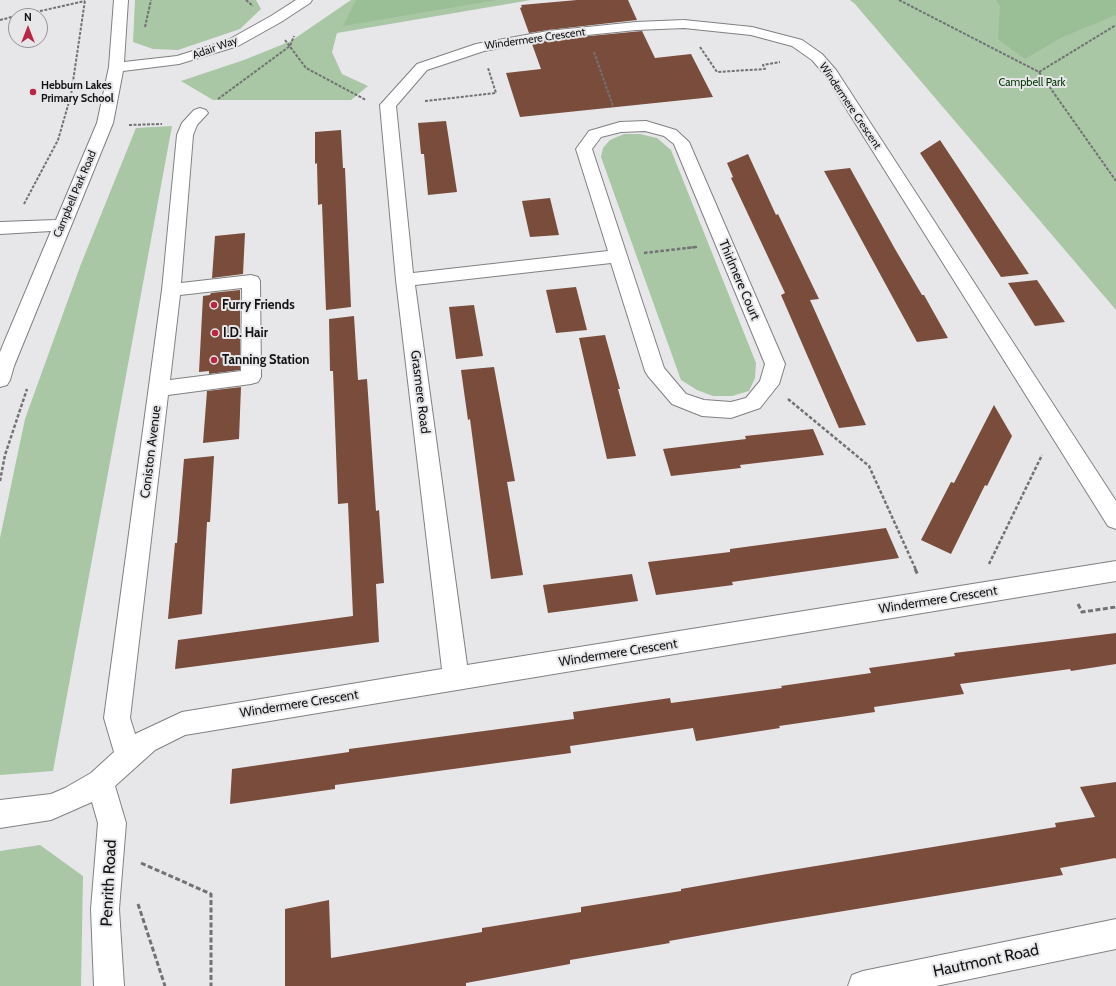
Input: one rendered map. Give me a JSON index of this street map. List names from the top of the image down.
{
  "streets": {
    "street": [
      "Windermere Crescent",
      "Adair Way",
      "Campbell Park Road",
      "Thirlmere Court",
      "Grasmere Road",
      "Coniston Avenue",
      "Penrith Road",
      "Hautmont Road"
    ]
  },
  "crossings": [
    ["Windermere Crescent", "Grasmere Road"],
    ["Windermere Crescent", "Coniston Avenue"],
    ["Adair Way", "Campbell Park Road"]
  ],
  "parks": ["Campbell Park"],
  "places": [
    "Hebburn Lakes Primary School",
    "Furry Friends",
    "I.D. Hair",
    "Tanning Station"
  ],
  "north": "top"
}
